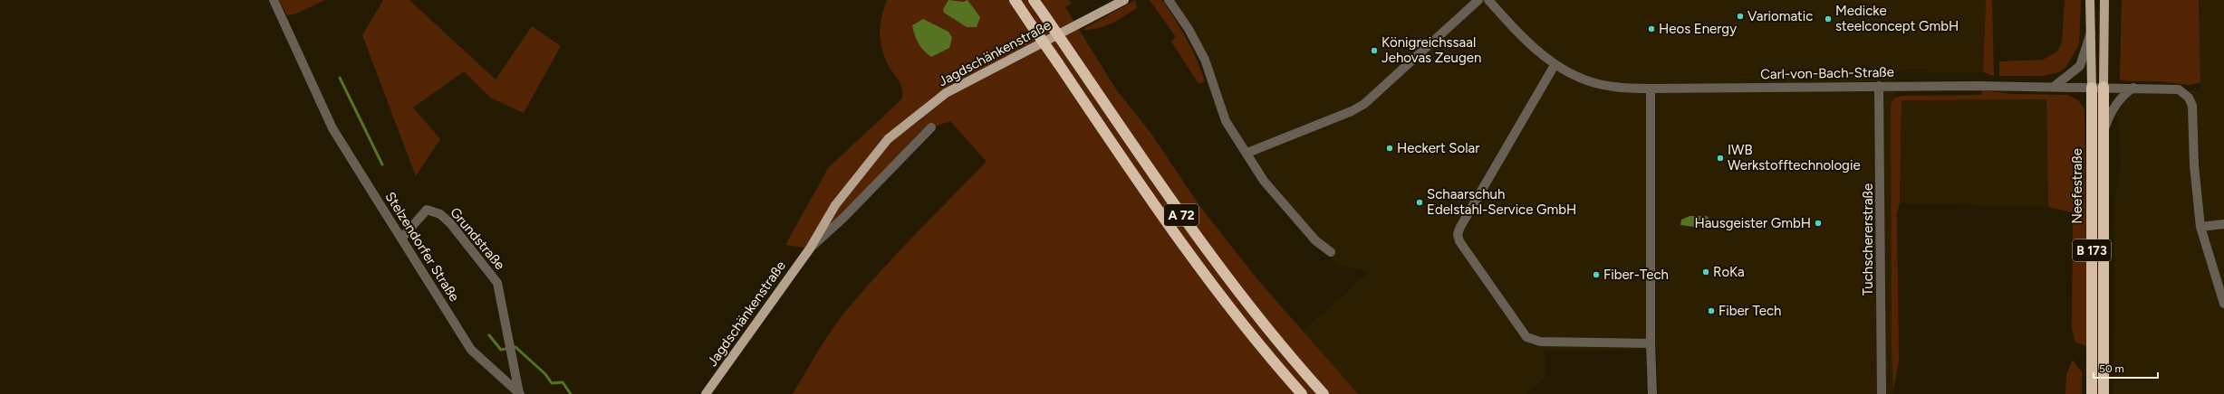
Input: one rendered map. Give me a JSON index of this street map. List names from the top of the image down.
{
  "streets": {
    "highway": ["Neefestraße", "A 72", "B 173"],
    "main road": ["Jagdschänkenstraße"],
    "street": [
      "Carl-von-Bach-Straße",
      "Grundstraße",
      "Tuchschererstraße",
      "Stelzendorfer Straße"
    ]
  },
  "crossings": [
    ["Carl-von-Bach-Straße", "Neefestraße"],
    ["Carl-von-Bach-Straße", "Tuchschererstraße"],
    ["Grundstraße", "Stelzendorfer Straße"]
  ],
  "places": [
    "Variomatic",
    "Medicke steelconcept GmbH",
    "Heos Energy",
    "Königreichssaal Jehovas Zeugen",
    "Heckert Solar",
    "IWB Werkstofftechnologie",
    "Schaarschuh Edelstahl-Service GmbH",
    "Hausgeister GmbH",
    "RoKa",
    "Fiber-Tech",
    "Fiber Tech"
  ],
  "scale_bar": "50 m"
}
